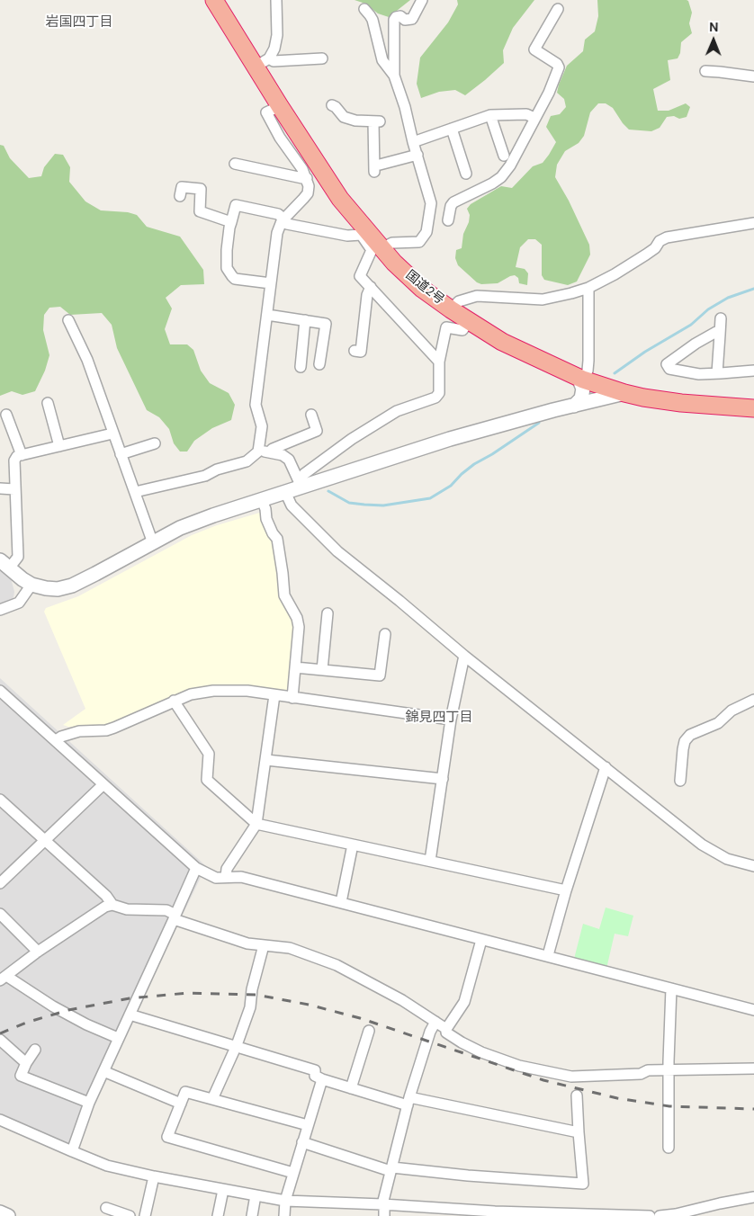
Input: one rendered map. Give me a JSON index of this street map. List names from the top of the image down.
{
  "streets": {
    "highway": ["国道2号"]
  },
  "districts": ["岩国四丁目", "錦見四丁目"],
  "north": "top"
}
